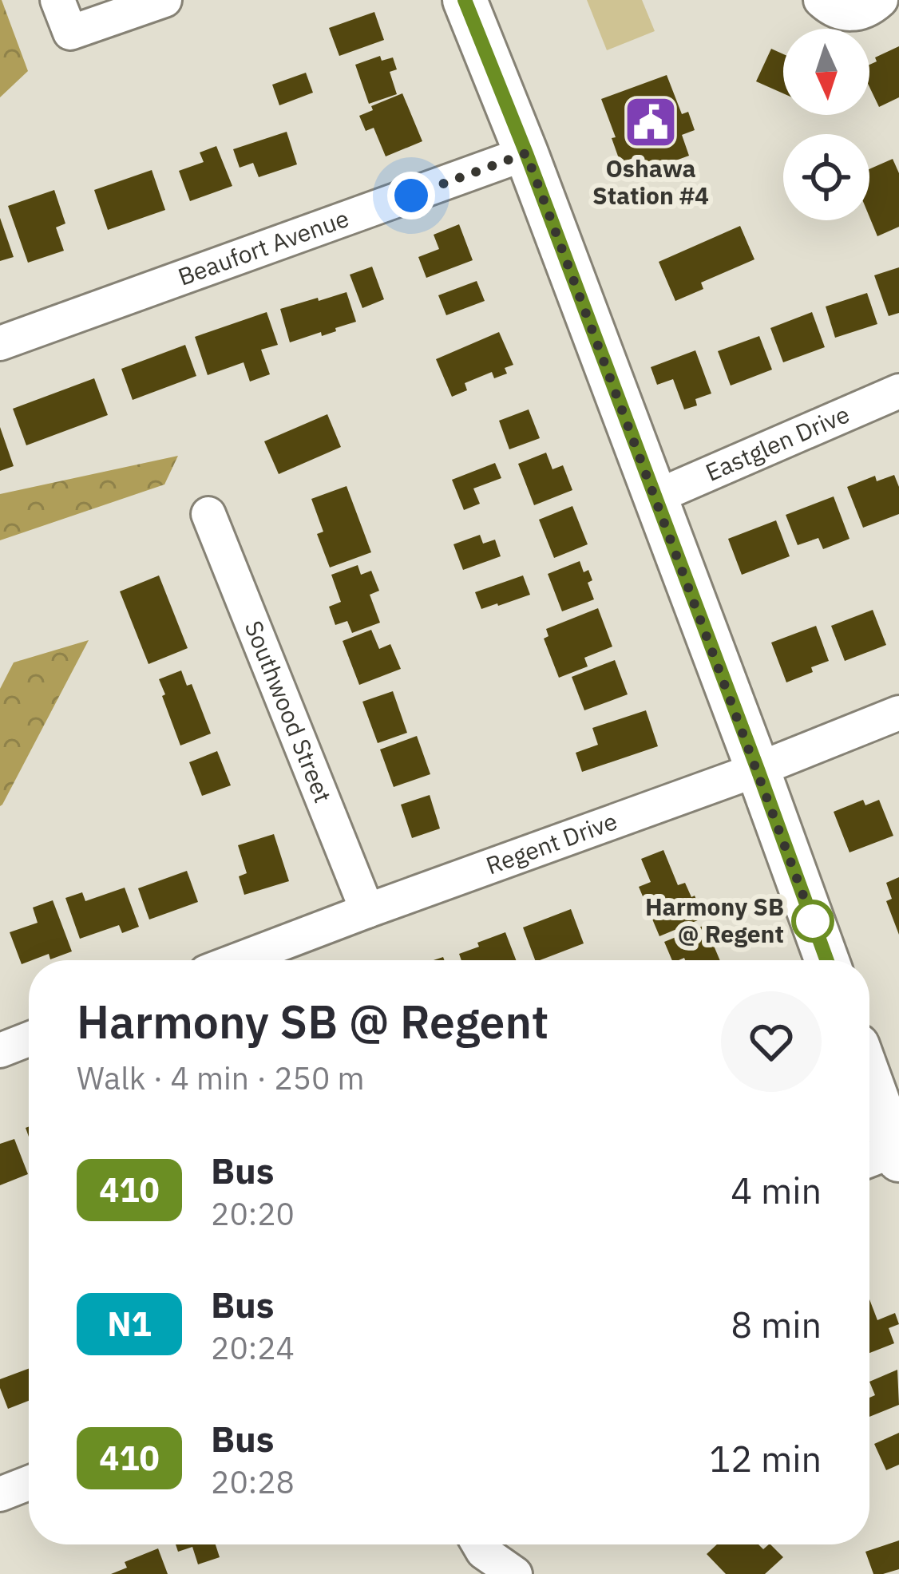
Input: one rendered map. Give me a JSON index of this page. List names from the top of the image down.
{
  "streets": {
    "street": [
      "Beaufort Avenue",
      "Eastglen Drive",
      "Southwood Street",
      "Regent Drive"
    ]
  },
  "crossings": [
    ["Southwood Street", "Regent Drive"]
  ],
  "places": {
    "public building": ["Oshawa Station #4"],
    "other": ["Harmony SB @ Regent"]
  },
  "lines": ["bus line 410"],
  "north": "bottom",
  "page": {
    "heading": ["Harmony SB @ Regent", "Walk · 4 min · 250 m"],
    "list": [
      {
        "mark": "410",
        "name": "Bus",
        "note": "20:20",
        "value": "4 min"
      },
      {
        "mark": "N1",
        "name": "Bus",
        "note": "20:24",
        "value": "8 min"
      },
      {
        "mark": "410",
        "name": "Bus",
        "note": "20:28",
        "value": "12 min"
      }
    ]
  }
}
